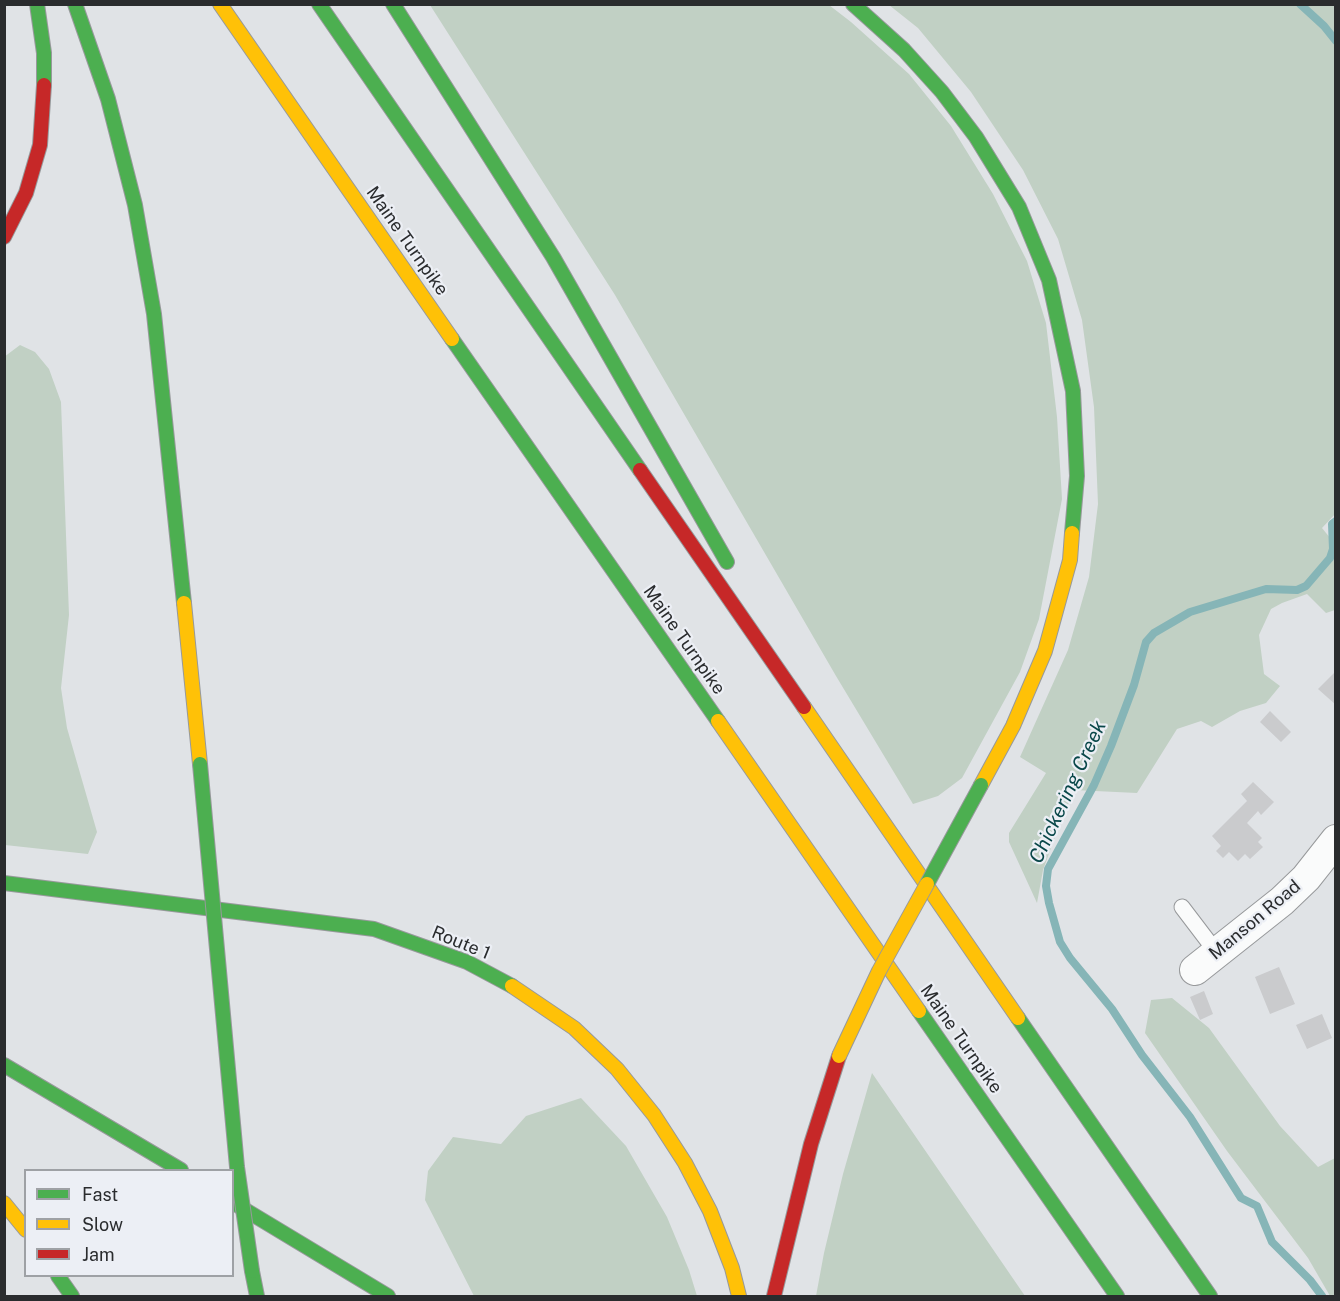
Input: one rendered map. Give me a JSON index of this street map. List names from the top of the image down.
{
  "streets": {
    "main road": ["Maine Turnpike", "Route 1"],
    "street": ["Manson Road"]
  },
  "water": ["Chickering Creek"],
  "legend": ["Fast", "Slow", "Jam"]
}
